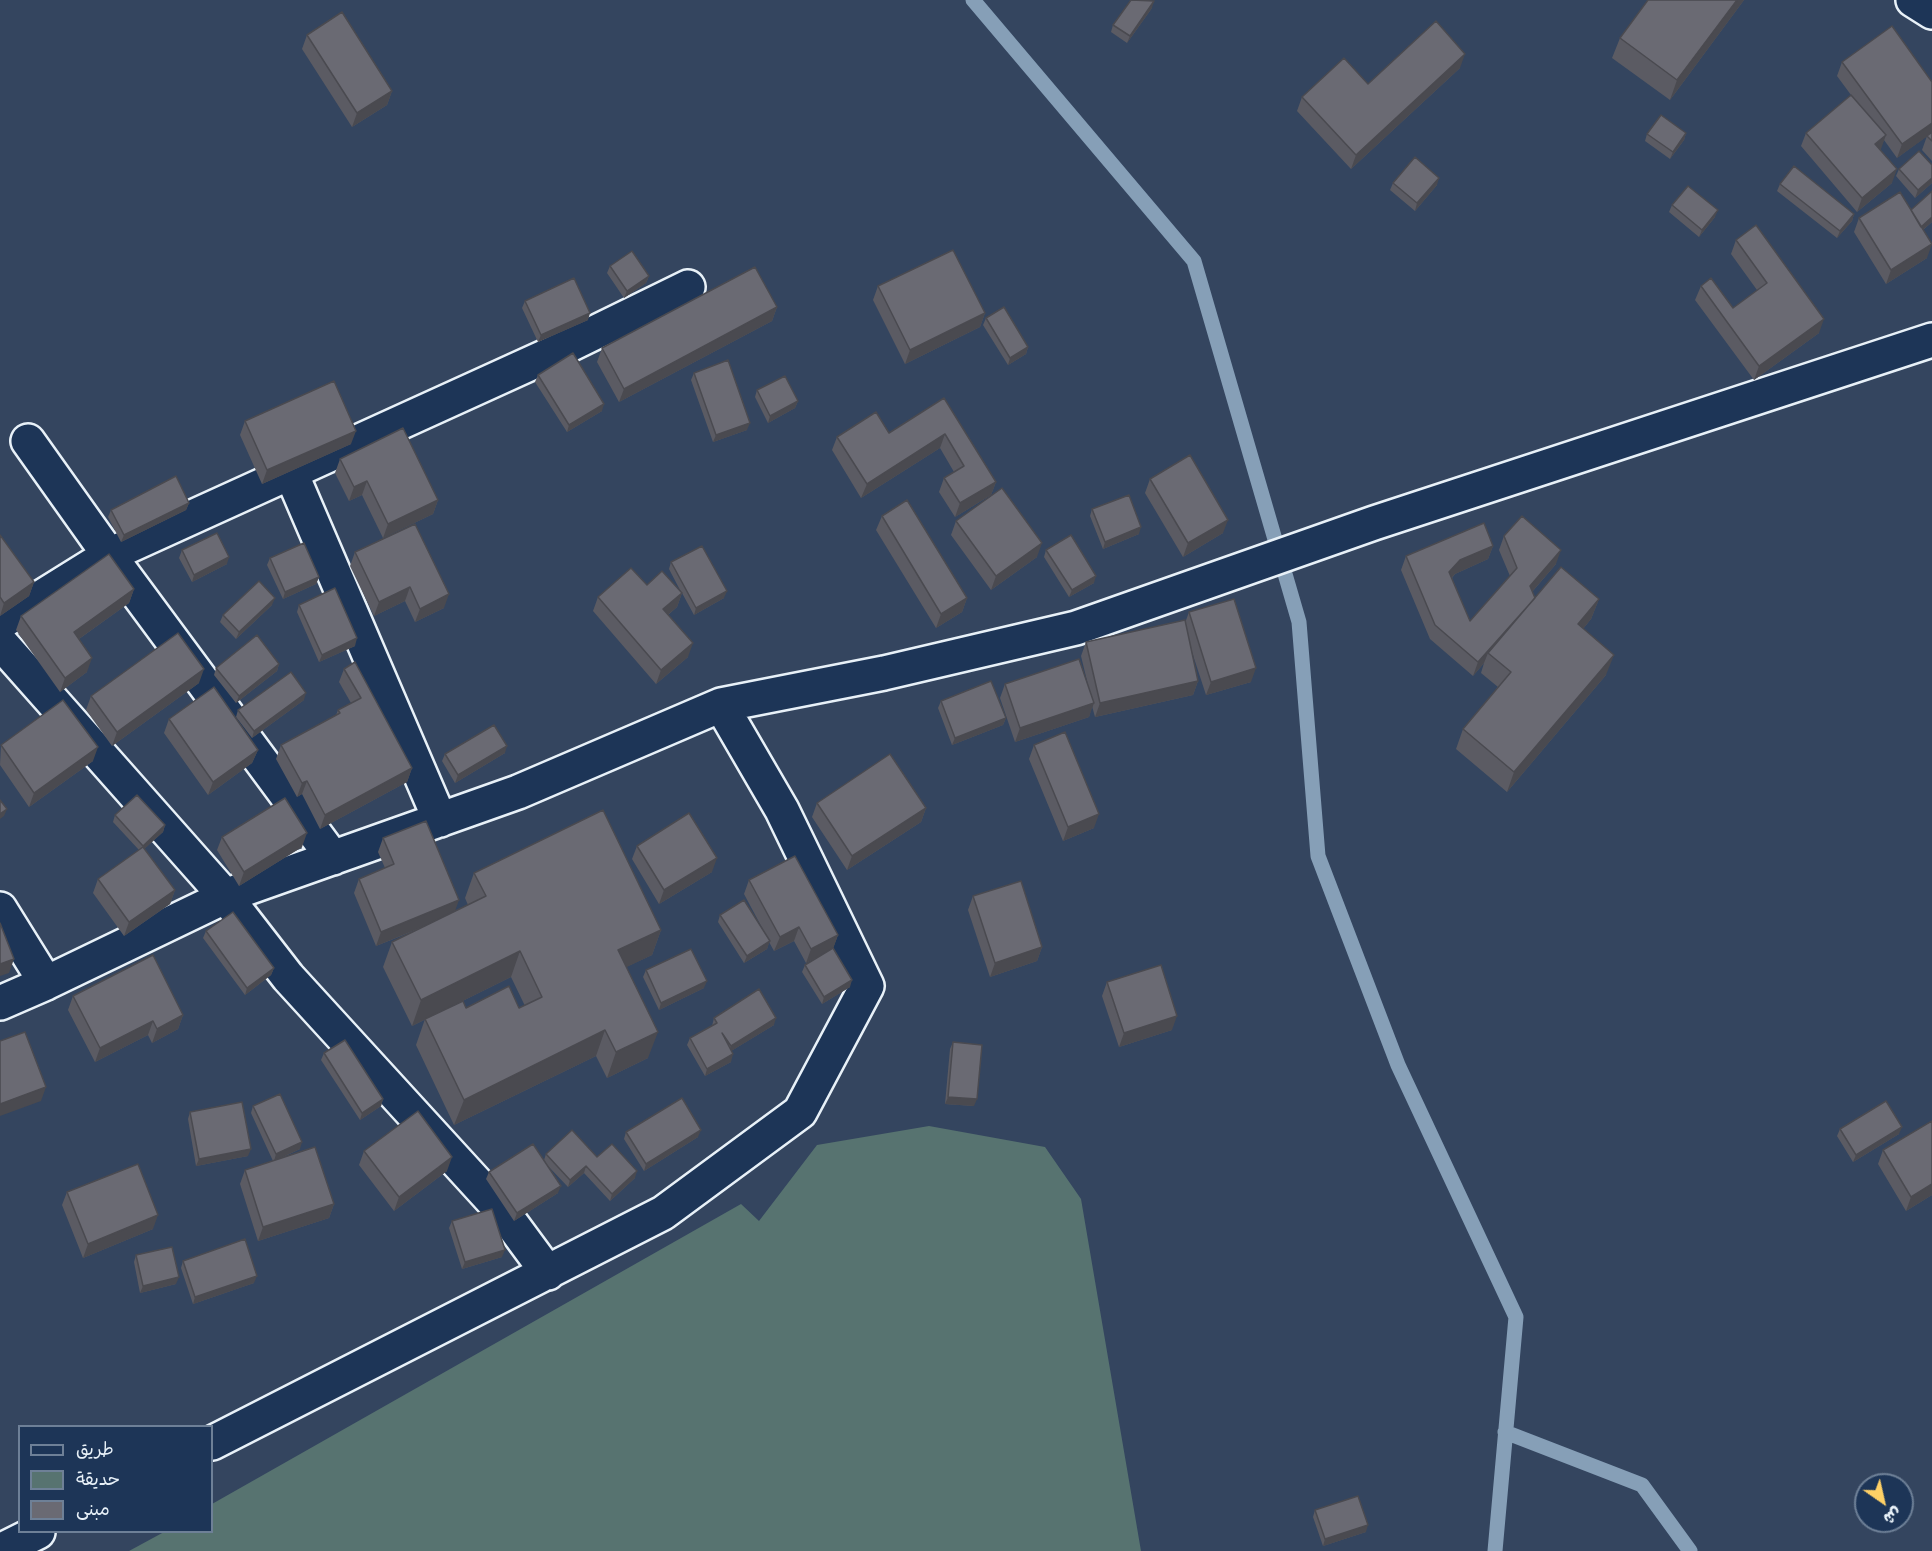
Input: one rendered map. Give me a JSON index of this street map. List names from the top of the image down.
{
  "legend": ["طريق", "حديقة", "مبنى"],
  "north": "bottom right"
}
